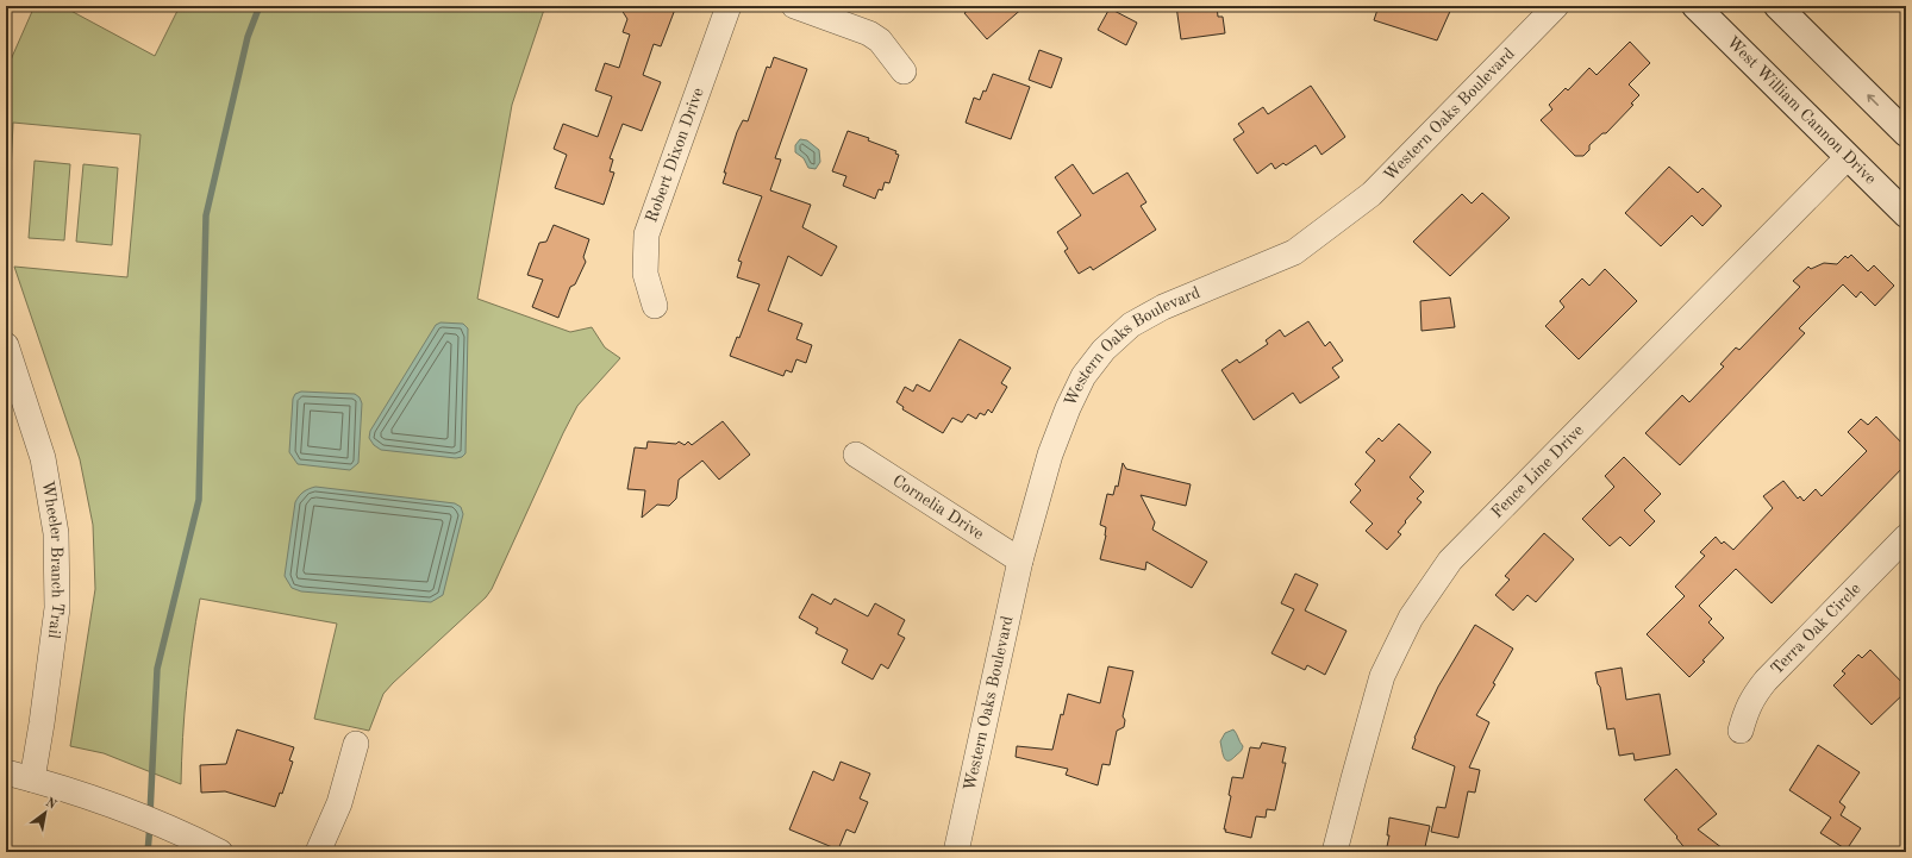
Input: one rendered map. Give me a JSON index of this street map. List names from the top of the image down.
{
  "streets": {
    "main road": ["West William Cannon Drive"],
    "street": [
      "Western Oaks Boulevard",
      "Robert Dixon Drive",
      "Fence Line Drive",
      "Cornelia Drive",
      "Wheeler Branch Trail",
      "Terra Oak Circle"
    ]
  },
  "crossings": [
    ["West William Cannon Drive", "Fence Line Drive"],
    ["Western Oaks Boulevard", "Cornelia Drive"]
  ],
  "north": "top right"
}
